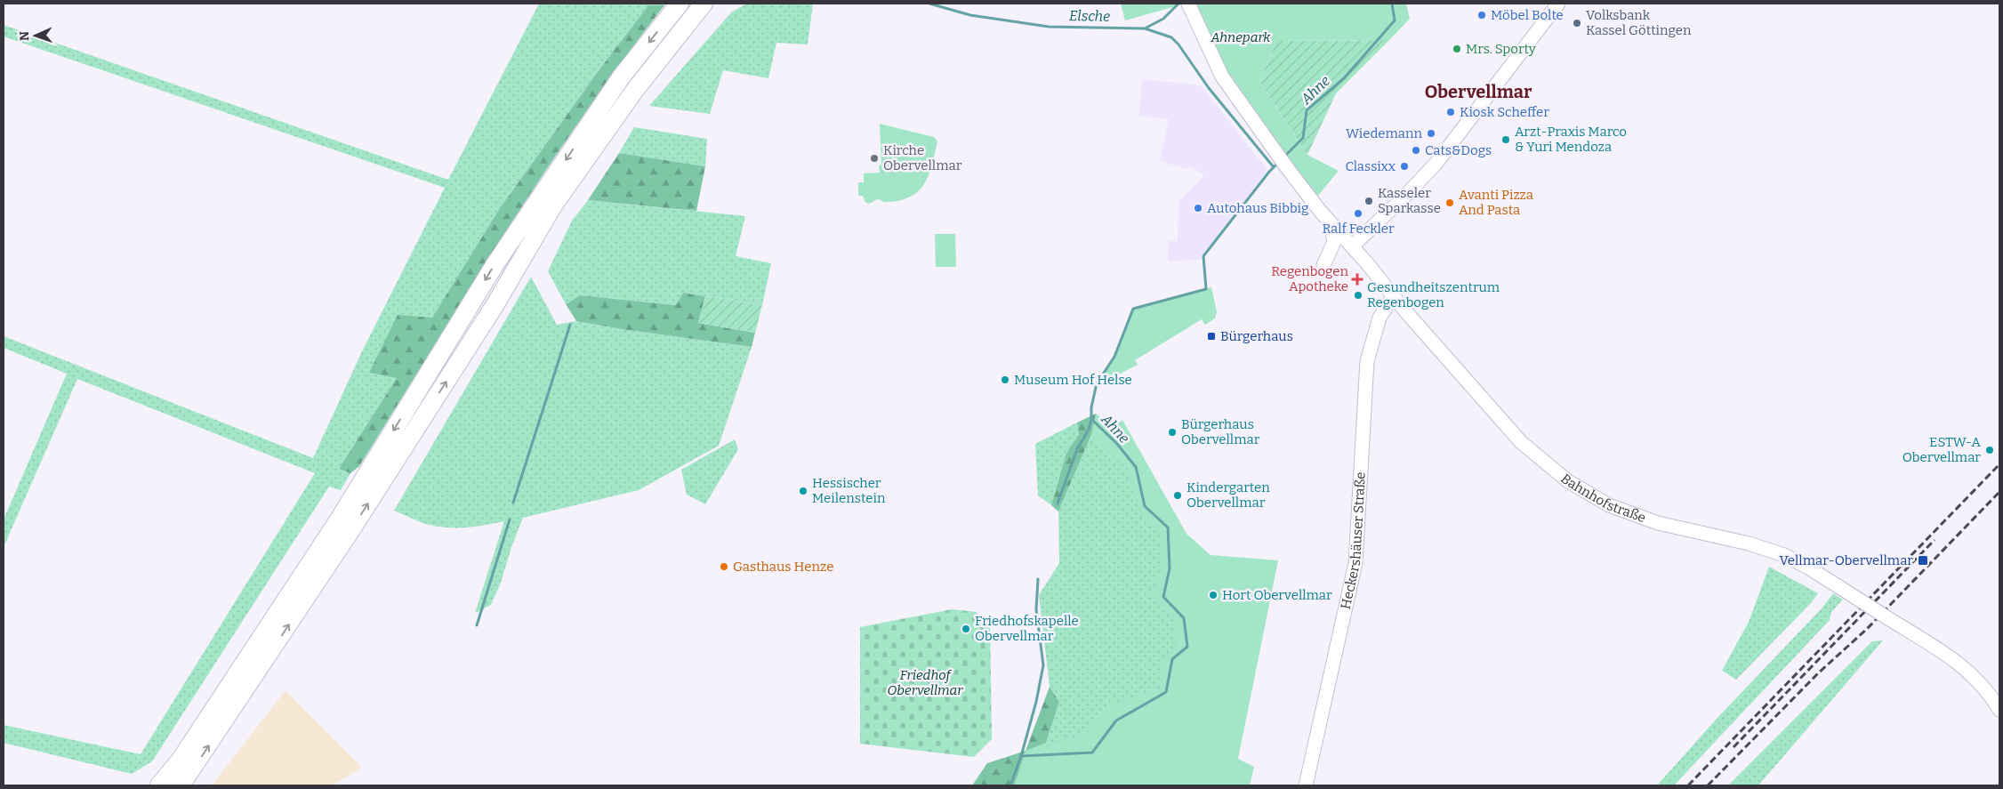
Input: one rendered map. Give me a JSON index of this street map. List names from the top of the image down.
{
  "streets": {
    "main road": ["Bahnhofstraße", "Heckershäuser Straße"]
  },
  "crossings": [
    ["Bahnhofstraße", "Heckershäuser Straße"]
  ],
  "districts": ["Obervellmar"],
  "water": ["Elsche", "Ahne"],
  "parks": ["Ahnepark", "Friedhof Obervellmar"],
  "places": {
    "other": [
      "Möbel Bolte",
      "Volksbank Kassel Göttingen",
      "Mrs. Sporty",
      "Kiosk Scheffer",
      "Wiedemann",
      "Arzt-Praxis Marco & Yuri Mendoza",
      "Cats&Dogs",
      "Kirche Obervellmar",
      "Classixx",
      "Kasseler Sparkasse",
      "Avanti Pizza And Pasta",
      "Autohaus Bibbig",
      "Ralf Feckler",
      "Gesundheitszentrum Regenbogen",
      "Museum Hof Helse",
      "Bürgerhaus Obervellmar",
      "ESTW-A Obervellmar",
      "Hessischer Meilenstein",
      "Kindergarten Obervellmar",
      "Gasthaus Henze",
      "Hort Obervellmar",
      "Friedhofskapelle Obervellmar"
    ],
    "health": ["Regenbogen Apotheke"],
    "transit": ["Bürgerhaus", "Vellmar-Obervellmar"]
  },
  "north": "left"
}
